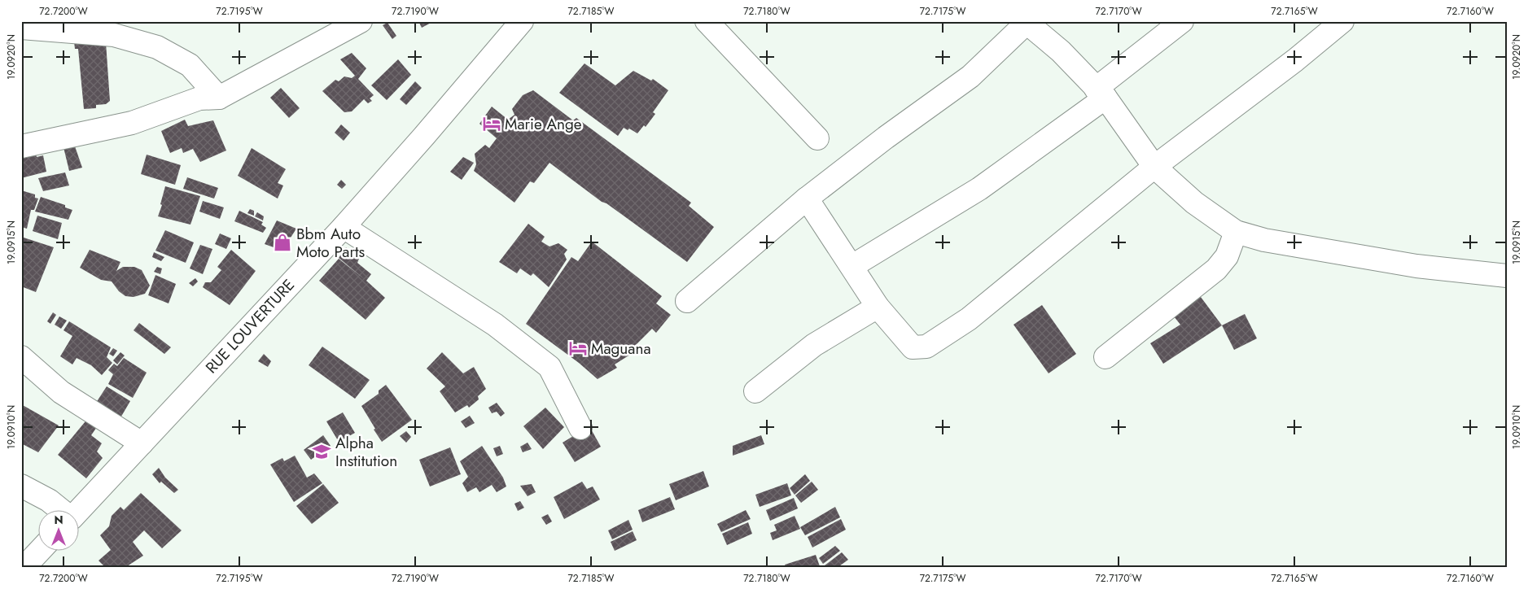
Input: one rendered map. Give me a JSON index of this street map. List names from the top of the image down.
{
  "streets": {
    "street": ["RUE LOUVERTURE"]
  },
  "places": {
    "hotel": ["Marie Ange", "Maguana"],
    "shop": ["Bbm Auto Moto Parts"],
    "school or university": ["Alpha Institution"]
  },
  "north": "top",
  "coordinates": [
    "72.7200°W",
    "72.7195°W",
    "72.7190°W",
    "72.7185°W",
    "72.7180°W",
    "72.7175°W",
    "72.7170°W",
    "72.7165°W",
    "72.7160°W",
    "19.0920°N",
    "19.0915°N",
    "19.0910°N"
  ]
}
